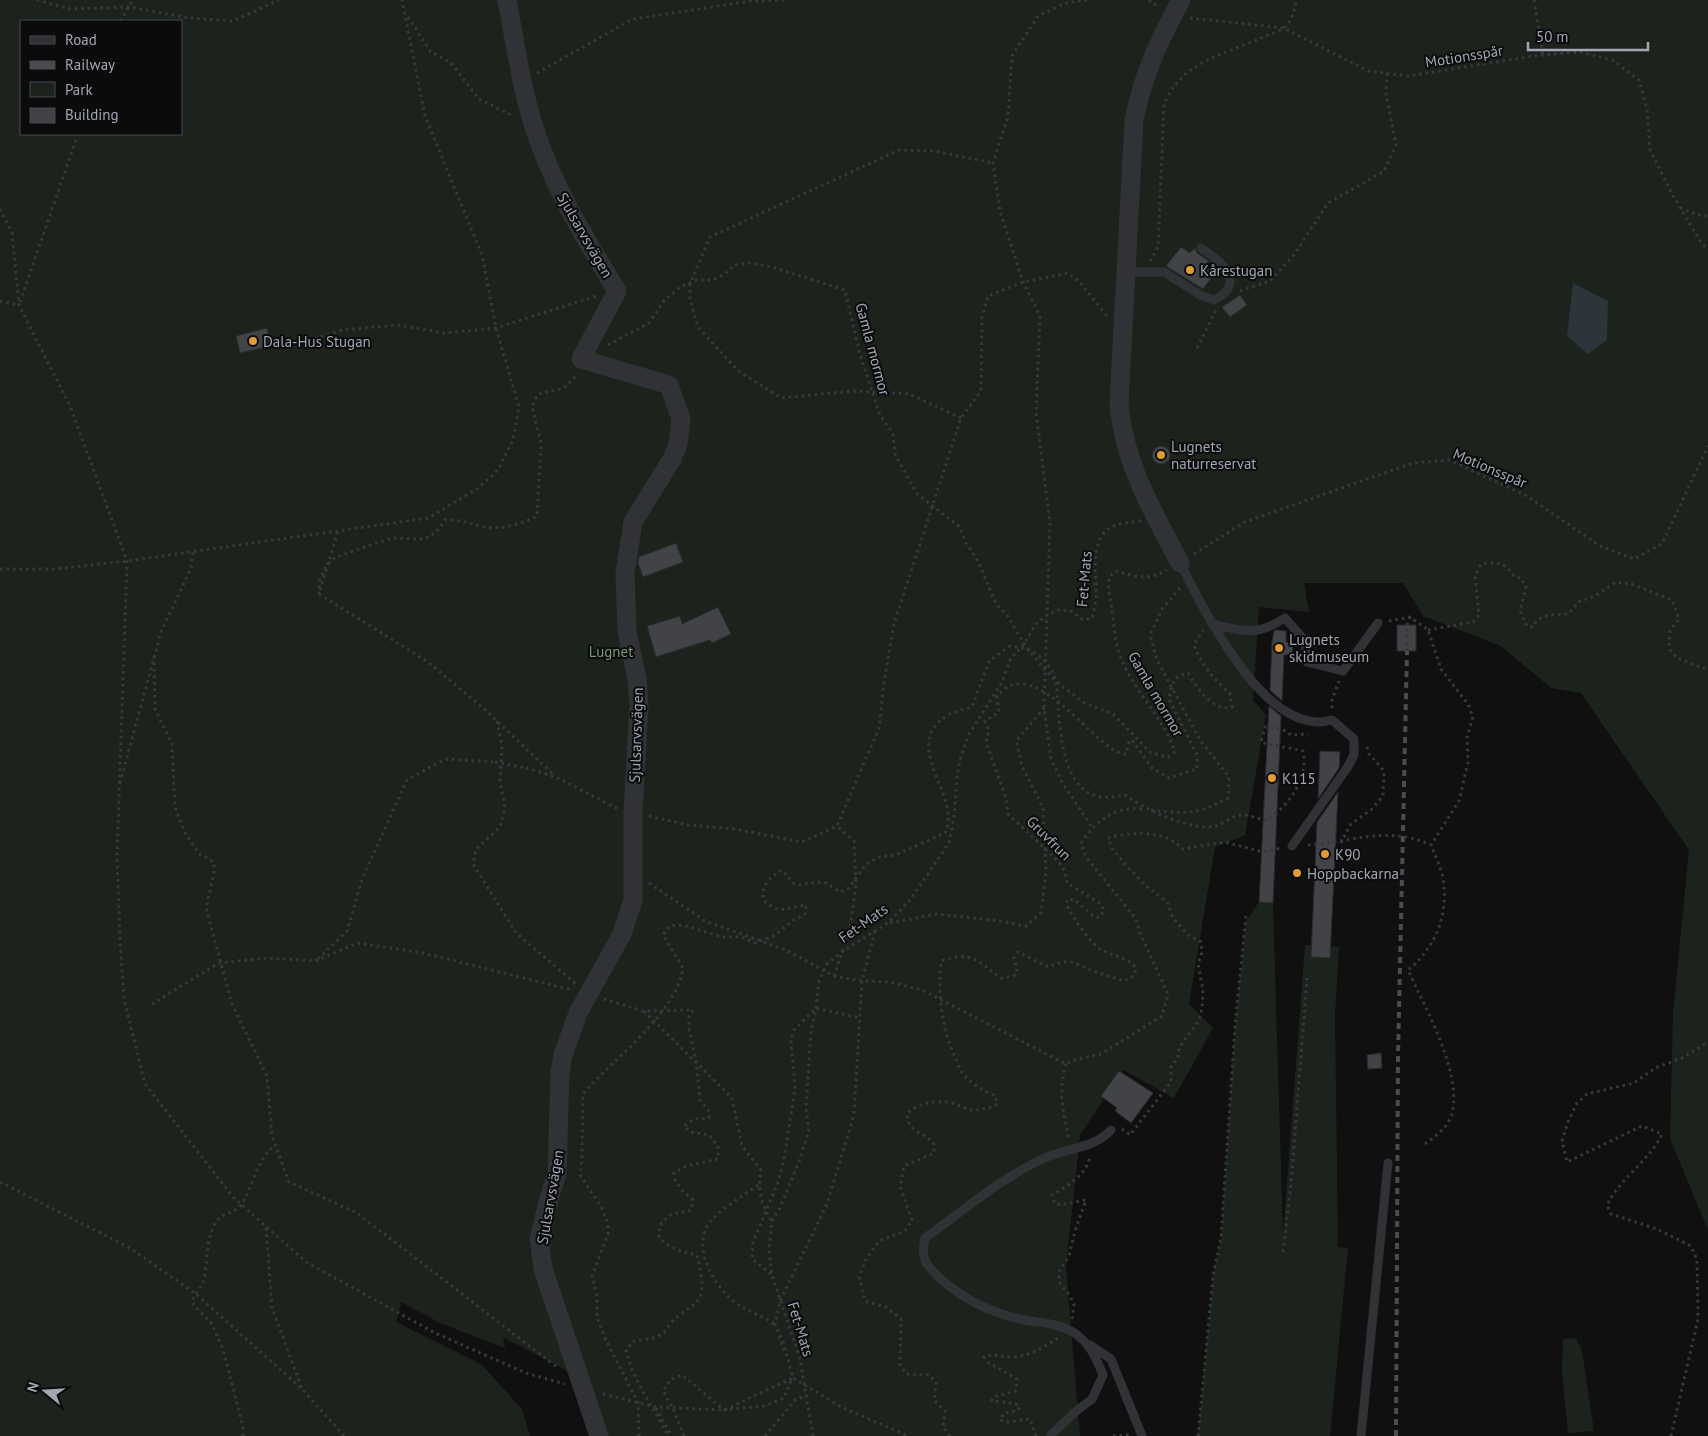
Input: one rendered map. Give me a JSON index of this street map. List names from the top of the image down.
{
  "streets": {
    "street": ["Sjulsarvsvägen"],
    "path": [
      "Motionsspår",
      "Gamla mormor",
      "Fet-Mats",
      "Gruvfrun"
    ]
  },
  "crossings": [
    ["Motionsspår", "Gamla mormor"],
    ["Gamla mormor", "Fet-Mats"]
  ],
  "parks": ["Lugnet"],
  "places": [
    "Kårestugan",
    "Dala-Hus Stugan",
    "Lugnets naturreservat",
    "Lugnets skidmuseum",
    "K115",
    "K90",
    "Hoppbackarna"
  ],
  "legend": [
    "Road",
    "Railway",
    "Park",
    "Building"
  ],
  "scale_bar": "50 m",
  "north": "left"
}
